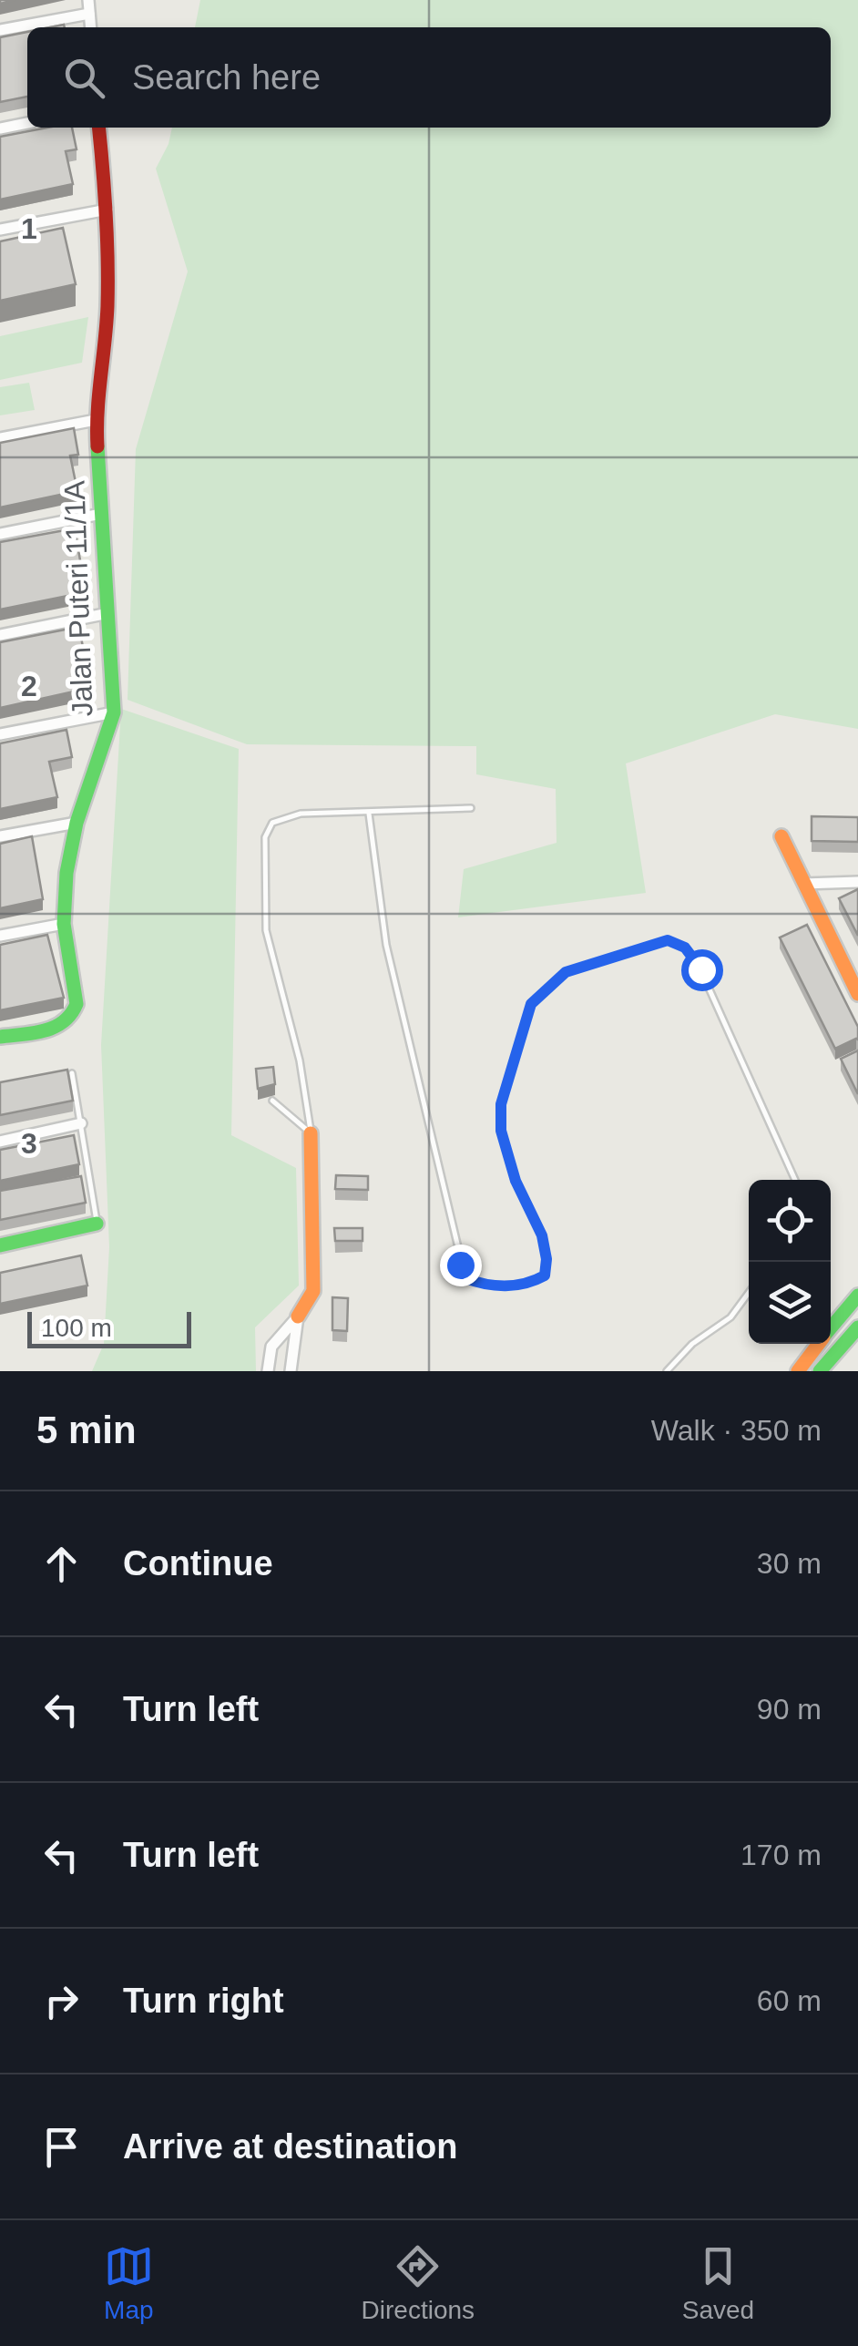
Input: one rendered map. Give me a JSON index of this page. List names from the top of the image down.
{
  "streets": {
    "street": ["Jalan Puteri 11/1A"]
  },
  "scale_bar": "100 m",
  "page": {
    "search": "Search here",
    "scale": "100 m",
    "heading": ["5 min", "Walk · 350 m"],
    "list": [
      ["Continue", "30 m"],
      ["Turn left", "90 m"],
      ["Turn left", "170 m"],
      ["Turn right", "60 m"],
      "Arrive at destination"
    ],
    "nav": ["Map", "Directions", "Saved"]
  },
  "grid": {
    "rows": ["1", "2", "3"]
  }
}
